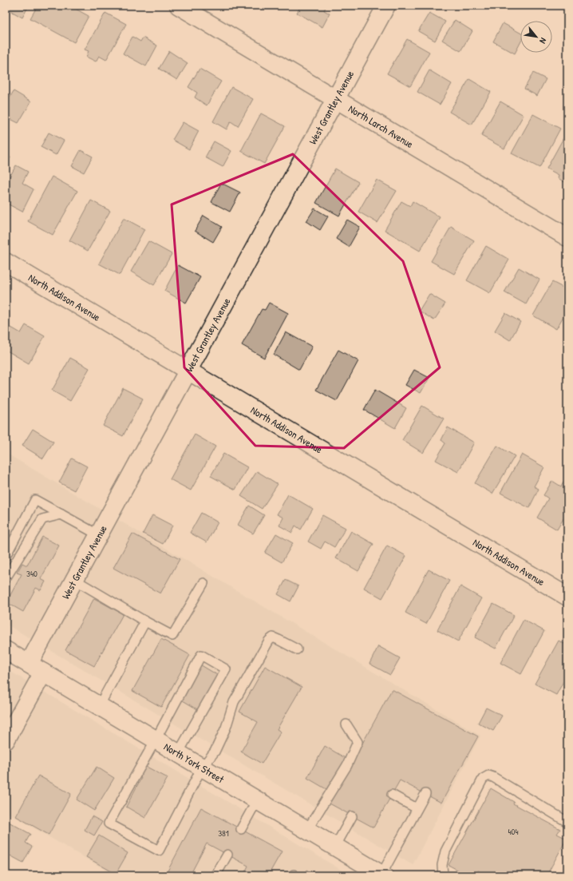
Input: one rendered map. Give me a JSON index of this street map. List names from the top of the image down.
{
  "streets": {
    "street": [
      "West Grantley Avenue",
      "North Larch Avenue",
      "North Addison Avenue",
      "North York Street"
    ]
  },
  "crossings": [
    ["West Grantley Avenue", "North Larch Avenue"],
    ["West Grantley Avenue", "North Addison Avenue"],
    ["West Grantley Avenue", "North York Street"]
  ],
  "house_numbers": ["340", "404", "381"],
  "north": "bottom right"
}
